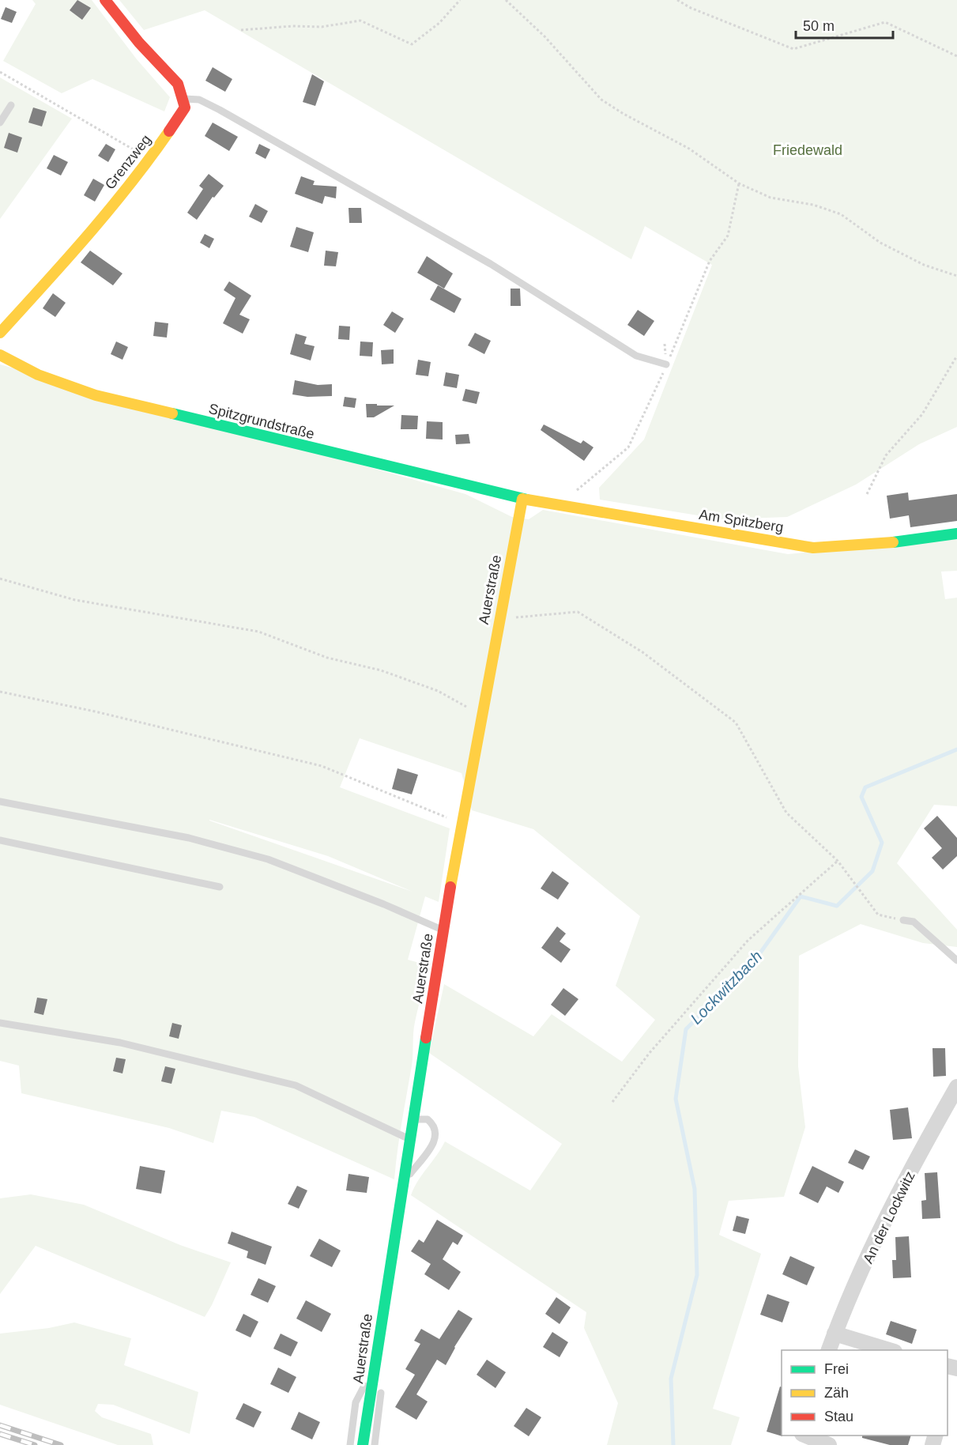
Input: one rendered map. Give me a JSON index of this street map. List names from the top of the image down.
{
  "streets": {
    "street": [
      "Grenzweg",
      "Spitzgrundstraße",
      "Am Spitzberg",
      "Auerstraße",
      "An der Lockwitz"
    ]
  },
  "crossings": [
    ["Spitzgrundstraße", "Am Spitzberg"],
    ["Spitzgrundstraße", "Auerstraße"],
    ["Am Spitzberg", "Auerstraße"]
  ],
  "water": ["Lockwitzbach"],
  "parks": ["Friedewald"],
  "legend": ["Frei", "Zäh", "Stau"],
  "scale_bar": "50 m"
}
